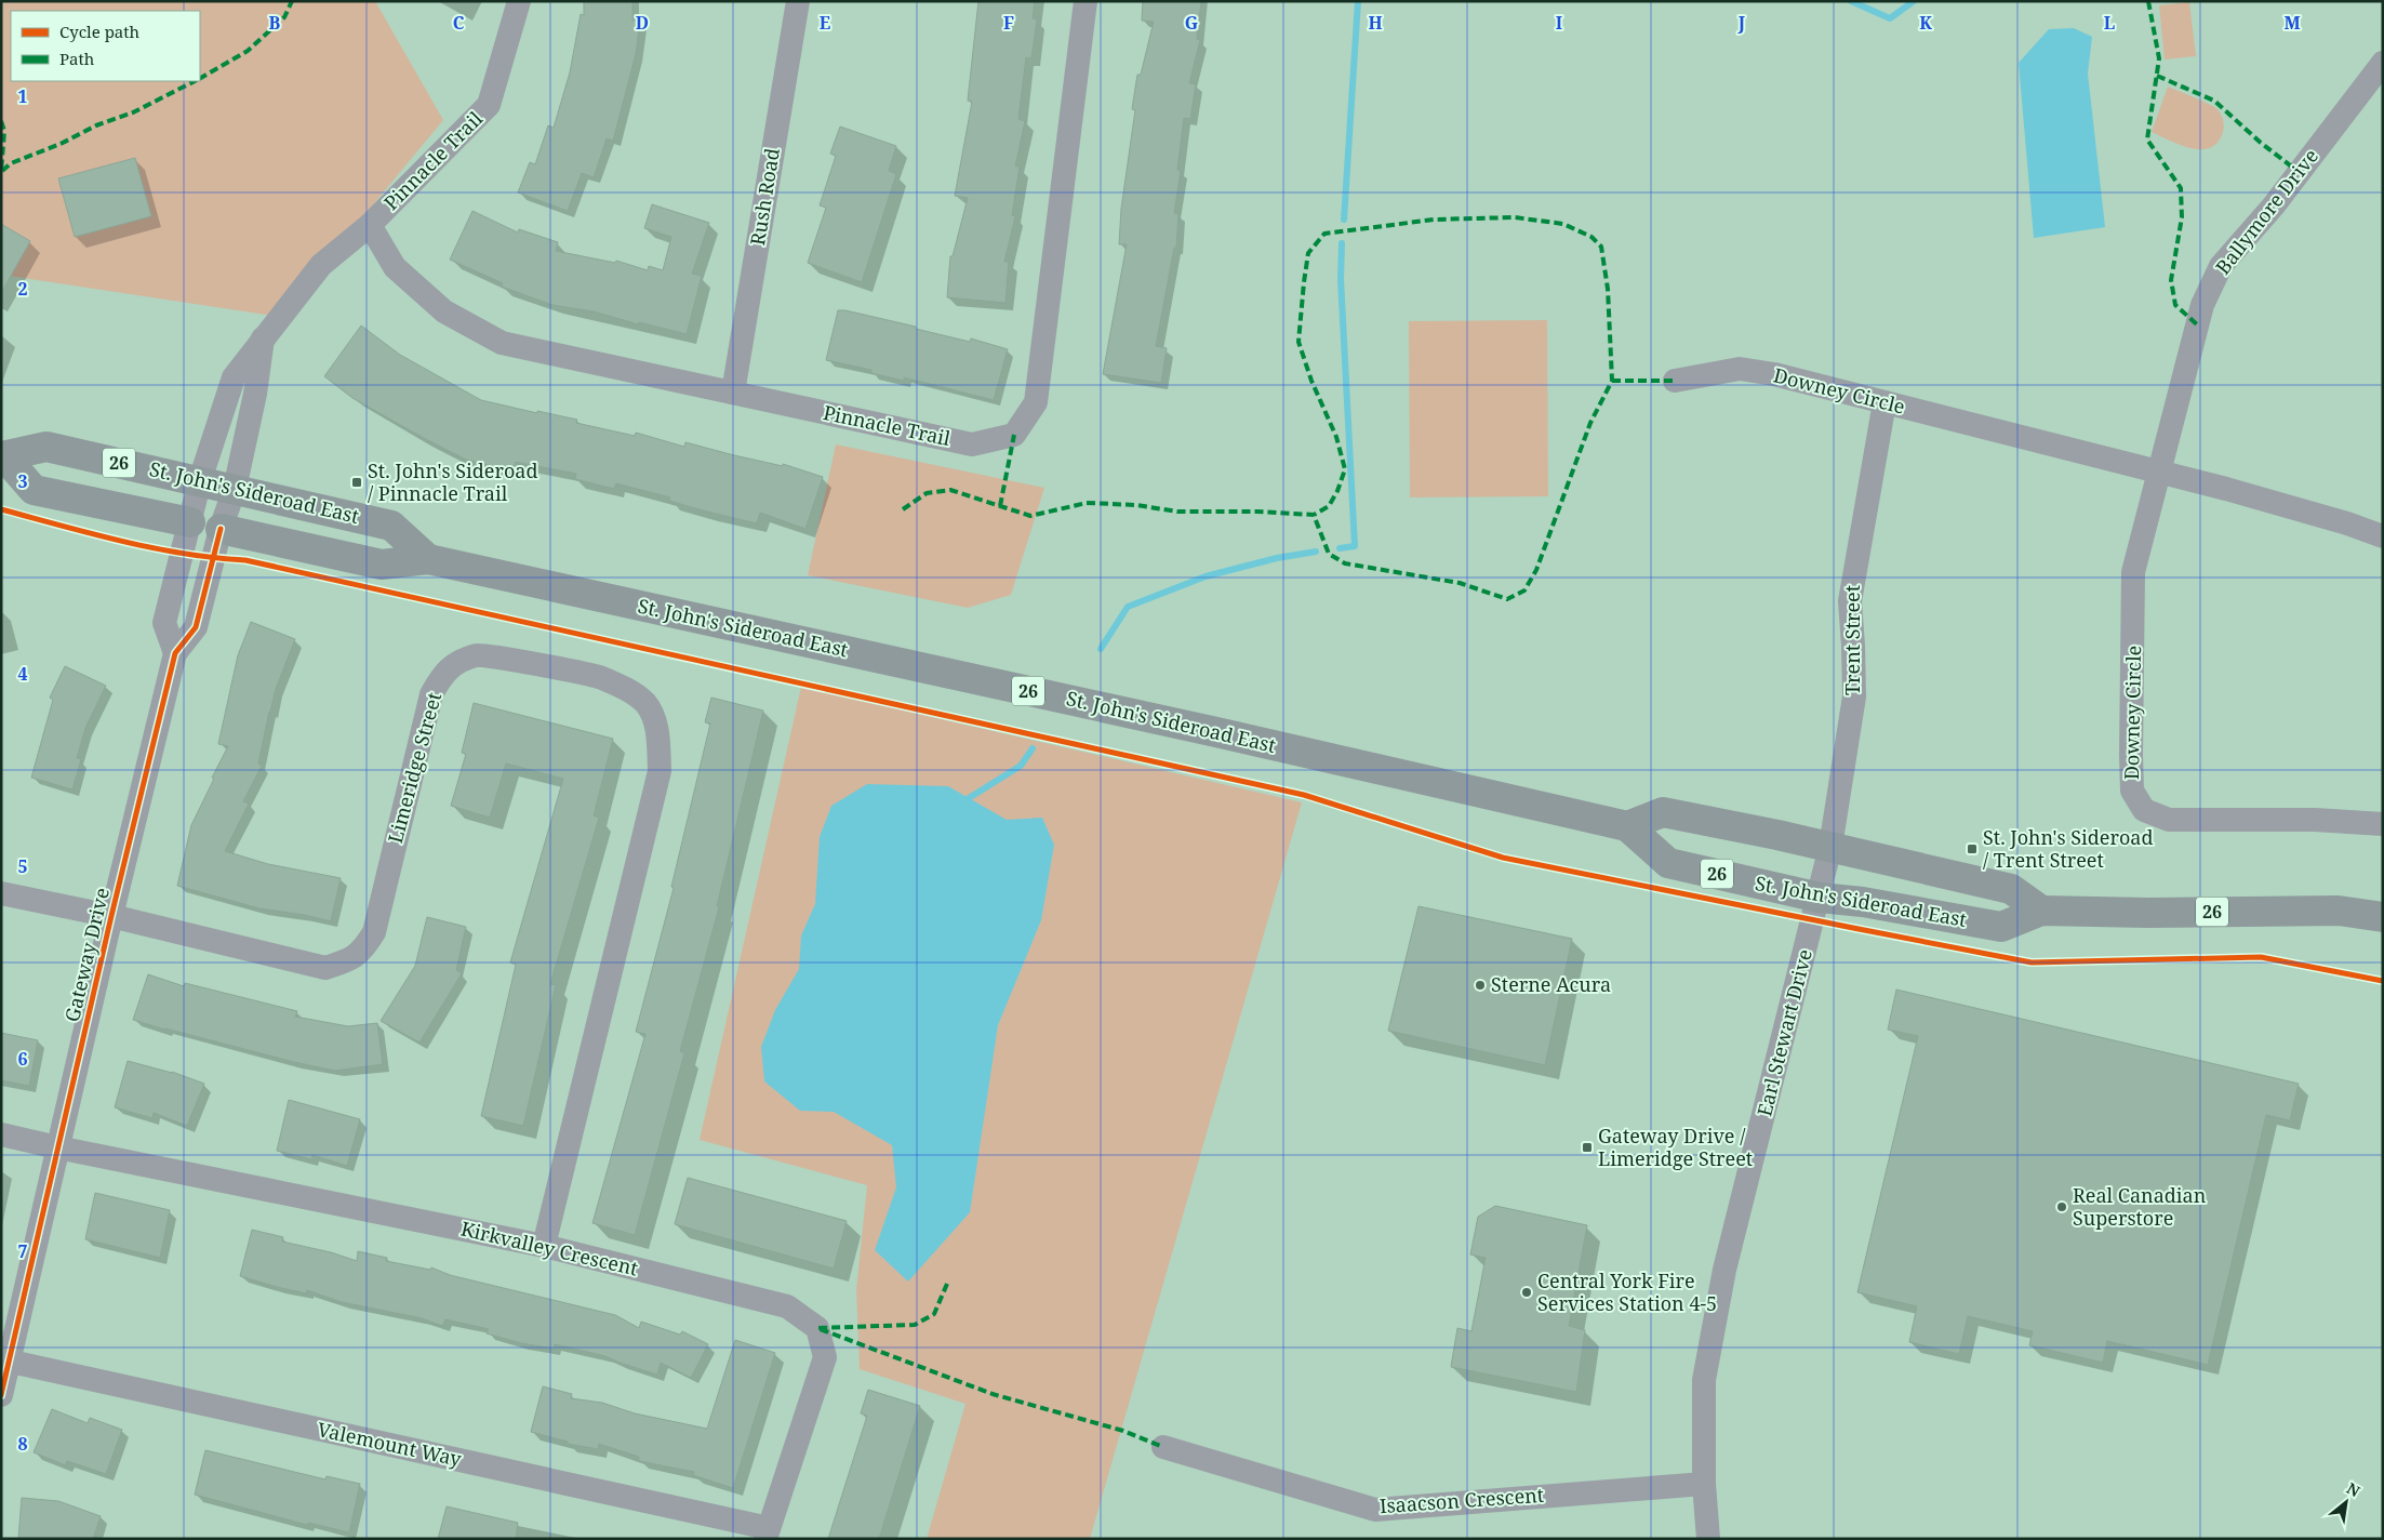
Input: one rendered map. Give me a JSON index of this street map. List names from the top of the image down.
{
  "streets": {
    "main road": ["26", "St. John's Sideroad East"],
    "street": [
      "Pinnacle Trail",
      "Rush Road",
      "Ballymore Drive",
      "Downey Circle",
      "Trent Street",
      "Limeridge Street",
      "Gateway Drive",
      "Earl Stewart Drive",
      "Kirkvalley Crescent",
      "Valemount Way",
      "Isaacson Crescent"
    ]
  },
  "crossings": [
    ["Pinnacle Trail", "Rush Road"],
    ["Pinnacle Trail", "St. John's Sideroad East"],
    ["Ballymore Drive", "Downey Circle"],
    ["Downey Circle", "Trent Street"],
    ["St. John's Sideroad East", "Gateway Drive"],
    ["St. John's Sideroad East", "Earl Stewart Drive"],
    ["Trent Street", "Earl Stewart Drive"],
    ["Limeridge Street", "Gateway Drive"],
    ["Limeridge Street", "Kirkvalley Crescent"],
    ["Gateway Drive", "Kirkvalley Crescent"],
    ["Gateway Drive", "Valemount Way"],
    ["Earl Stewart Drive", "Isaacson Crescent"],
    ["Kirkvalley Crescent", "Valemount Way"]
  ],
  "places": {
    "transit": ["St. John's Sideroad / Pinnacle Trail", "St. John's Sideroad / Trent Street", "Gateway Drive / Limeridge Street"],
    "other": ["Sterne Acura", "Real Canadian Superstore", "Central York Fire Services Station 4-5"]
  },
  "legend": ["Cycle path", "Path"],
  "north": "top right",
  "grid": {
    "columns": [
      "B",
      "C",
      "D",
      "E",
      "F",
      "G",
      "H",
      "I",
      "J",
      "K",
      "L",
      "M"
    ],
    "rows": [
      "1",
      "2",
      "3",
      "4",
      "5",
      "6",
      "7",
      "8"
    ]
  }
}
